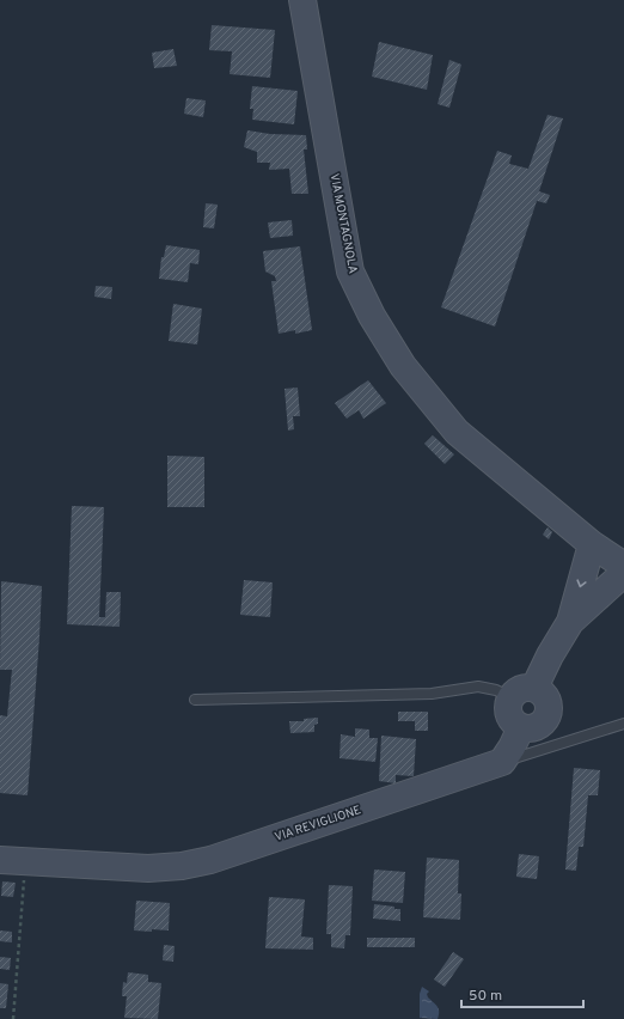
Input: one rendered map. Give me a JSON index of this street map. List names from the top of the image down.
{
  "streets": {
    "street": ["VIA MONTAGNOLA", "VIA REVIGLIONE"]
  },
  "scale_bar": "50 m"
}
